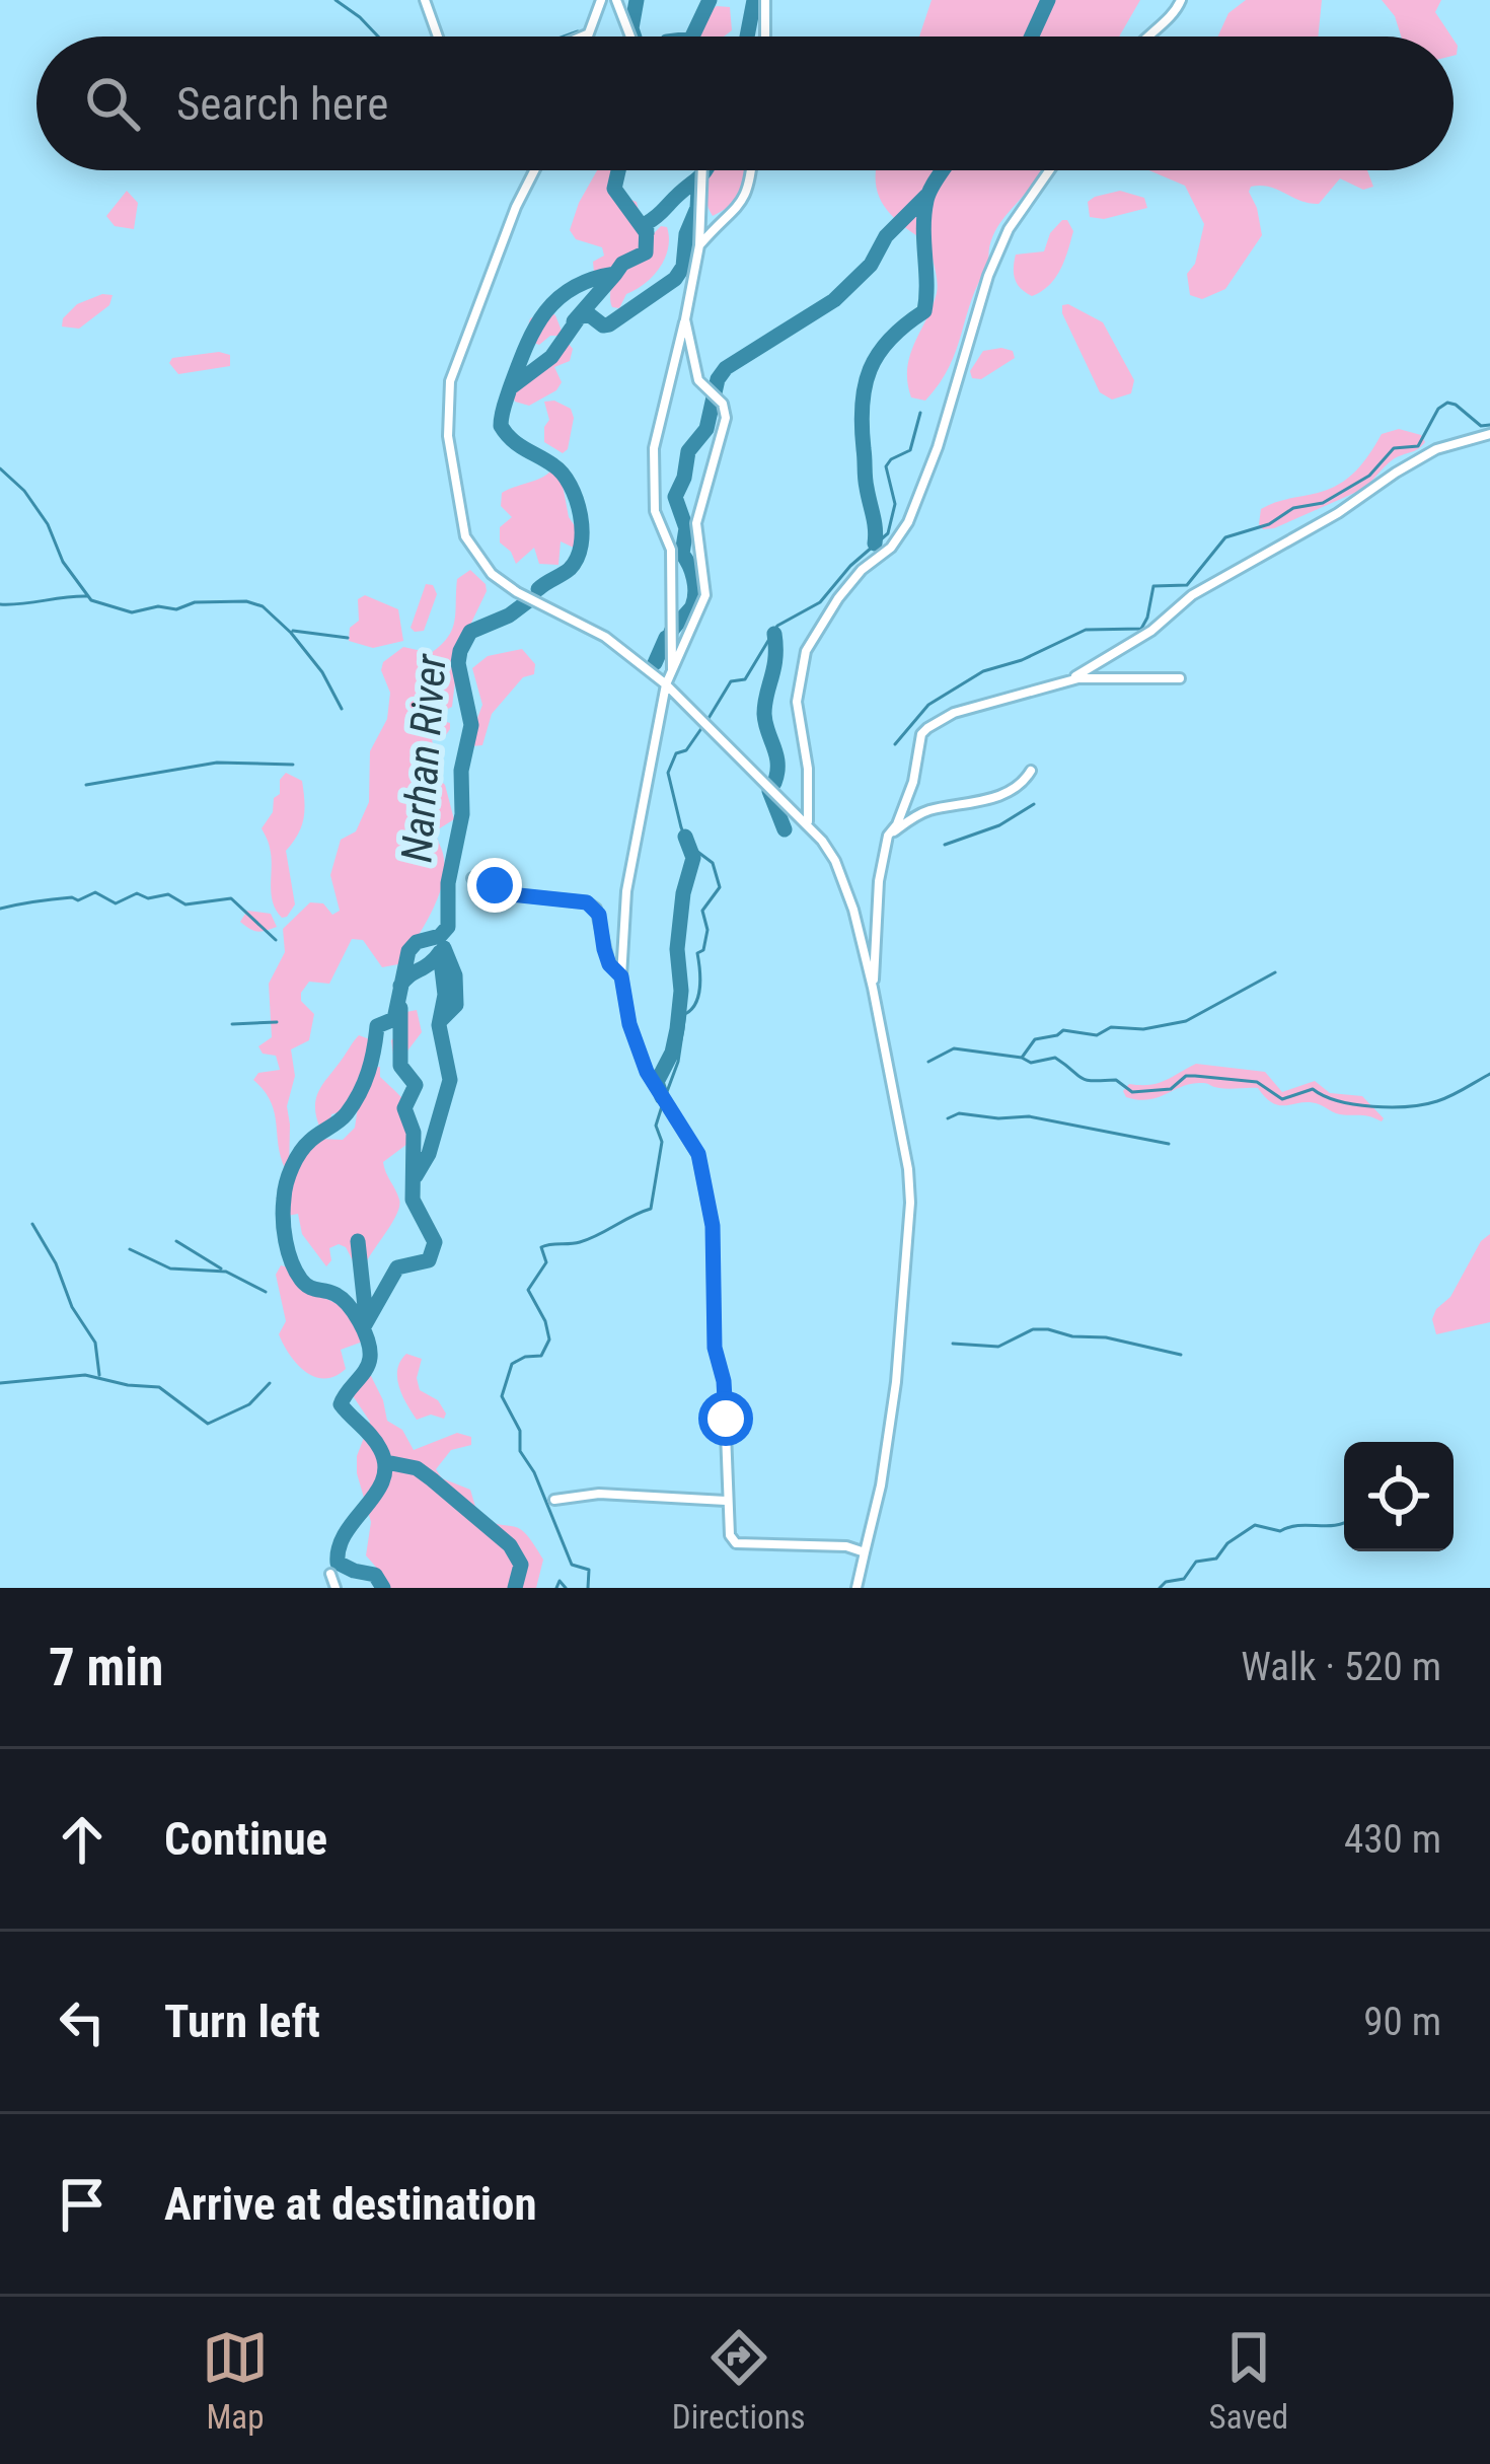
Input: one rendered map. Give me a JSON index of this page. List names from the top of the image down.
{
  "water": ["Narhan River"],
  "page": {
    "search": "Search here",
    "heading": ["7 min", "Walk · 520 m"],
    "list": [
      ["Continue", "430 m"],
      ["Turn left", "90 m"],
      "Arrive at destination"
    ],
    "nav": ["Map", "Directions", "Saved"]
  }
}
